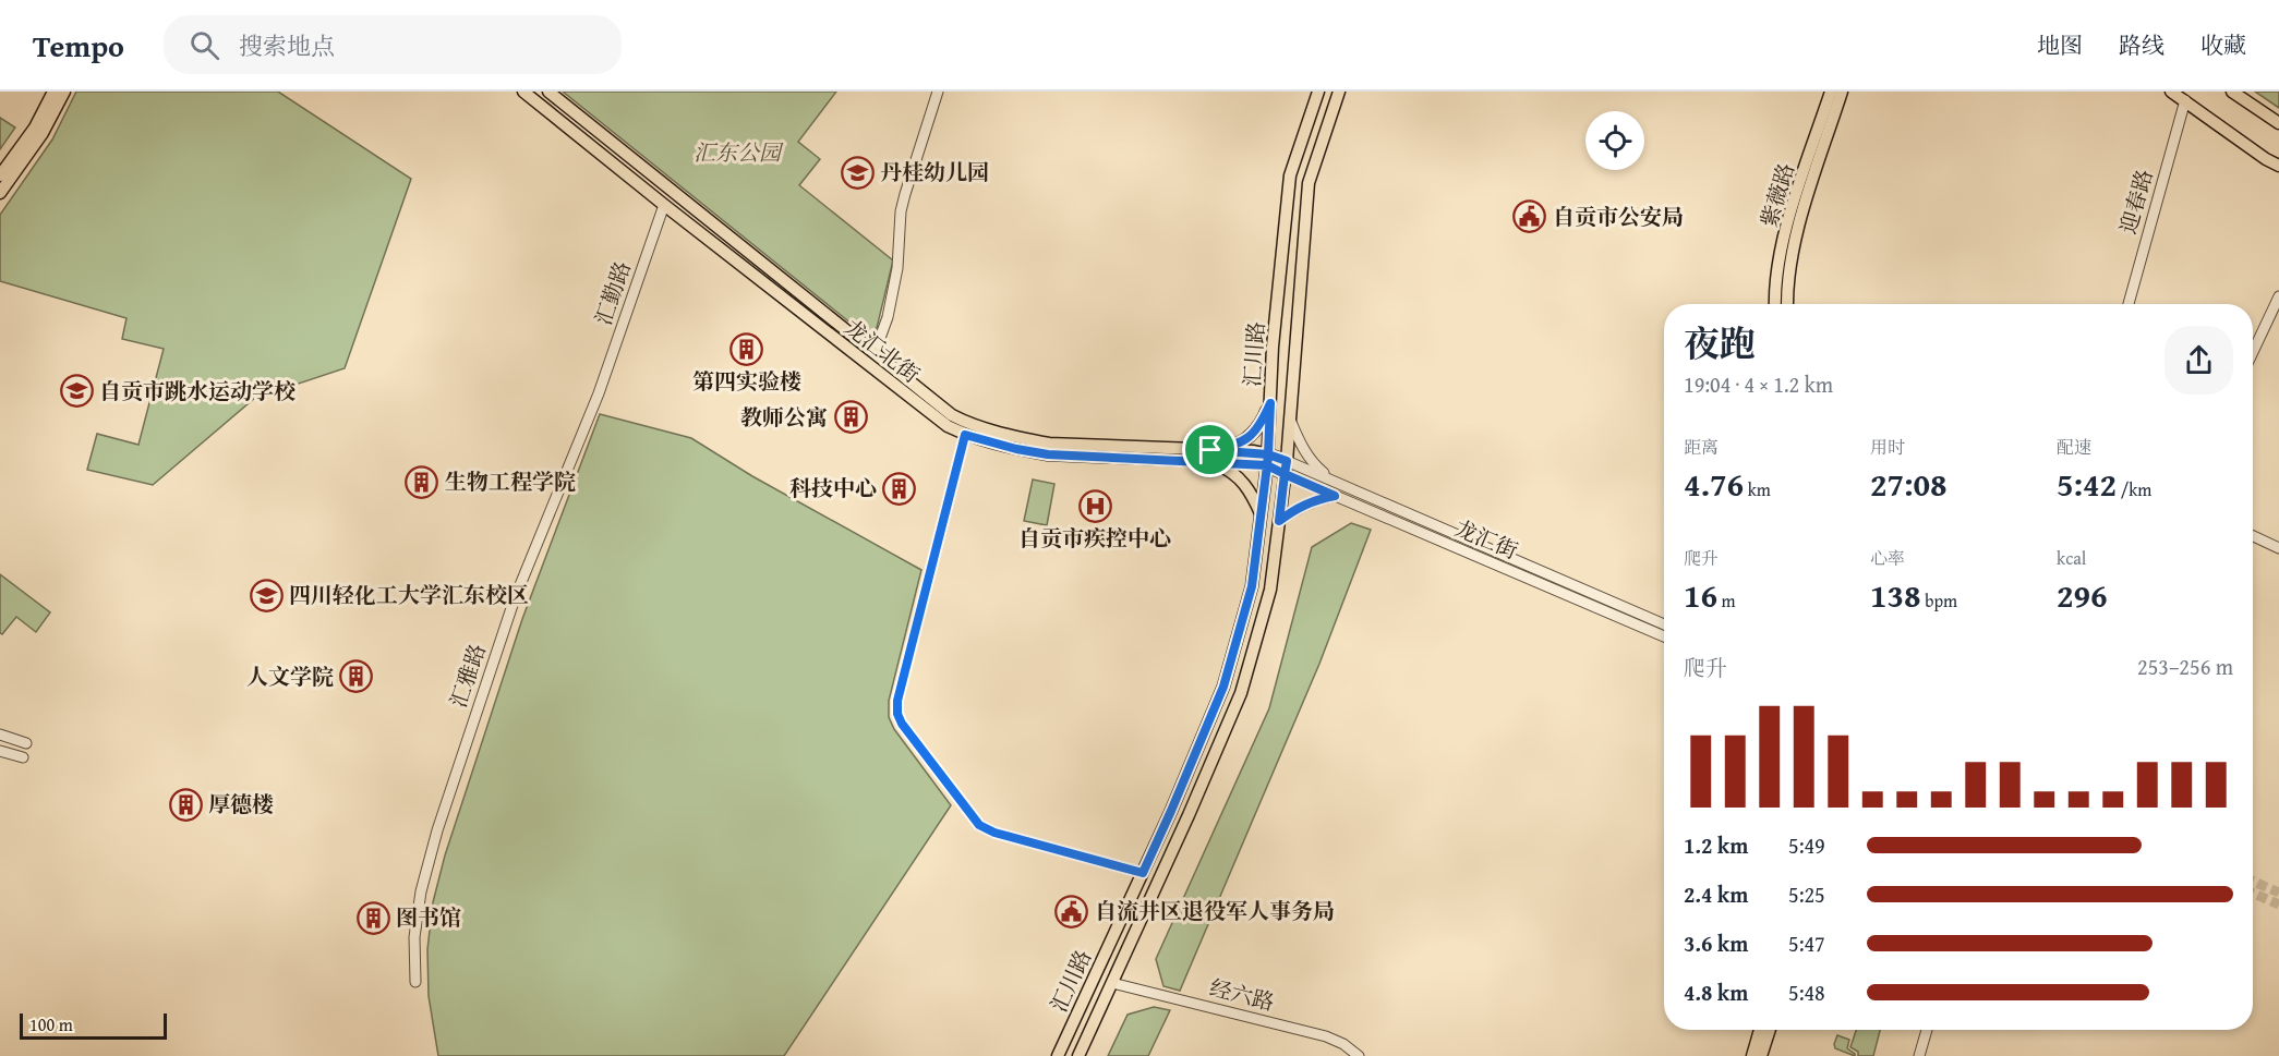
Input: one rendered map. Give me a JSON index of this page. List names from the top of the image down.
{
  "streets": {
    "main road": ["紫薇路", "龙汇北街", "汇川路"],
    "street": [
      "迎春路",
      "汇勤路",
      "龙汇街",
      "汇雅路",
      "经六路"
    ]
  },
  "crossings": [
    ["汇勤路", "龙汇北街"],
    ["汇勤路", "汇雅路"],
    ["龙汇北街", "汇川路"],
    ["龙汇北街", "龙汇街"],
    ["汇川路", "龙汇街"],
    ["汇川路", "经六路"]
  ],
  "parks": ["汇东公园"],
  "places": {
    "school or university": ["丹桂幼儿园", "自贡市跳水运动学校", "四川轻化工大学汇东校区"],
    "public building": ["自贡市公安局", "自流井区退役军人事务局"],
    "building": [
      "第四实验楼",
      "教师公寓",
      "生物工程学院",
      "科技中心",
      "人文学院",
      "厚德楼",
      "图书馆"
    ],
    "hospital": ["自贡市疾控中心"]
  },
  "scale_bar": "100 m",
  "page": {
    "header": "Tempo",
    "search": "搜索地点",
    "nav": ["地图", "路线", "收藏"],
    "heading": ["夜跑", "19:04 · 4 × 1.2 km"],
    "stats": [
      ["距离", "4.76 km"],
      ["用时", "27:08"],
      ["配速", "5:42 /km"],
      ["爬升", "16 m"],
      ["心率", "138 bpm"],
      ["kcal", "296"]
    ],
    "chart": ["爬升", "253–256 m"],
    "list": [
      {
        "name": "1.2 km",
        "note": "5:49"
      },
      {
        "name": "2.4 km",
        "note": "5:25"
      },
      {
        "name": "3.6 km",
        "note": "5:47"
      },
      {
        "name": "4.8 km",
        "note": "5:48"
      }
    ],
    "scale": "100 m"
  }
}
